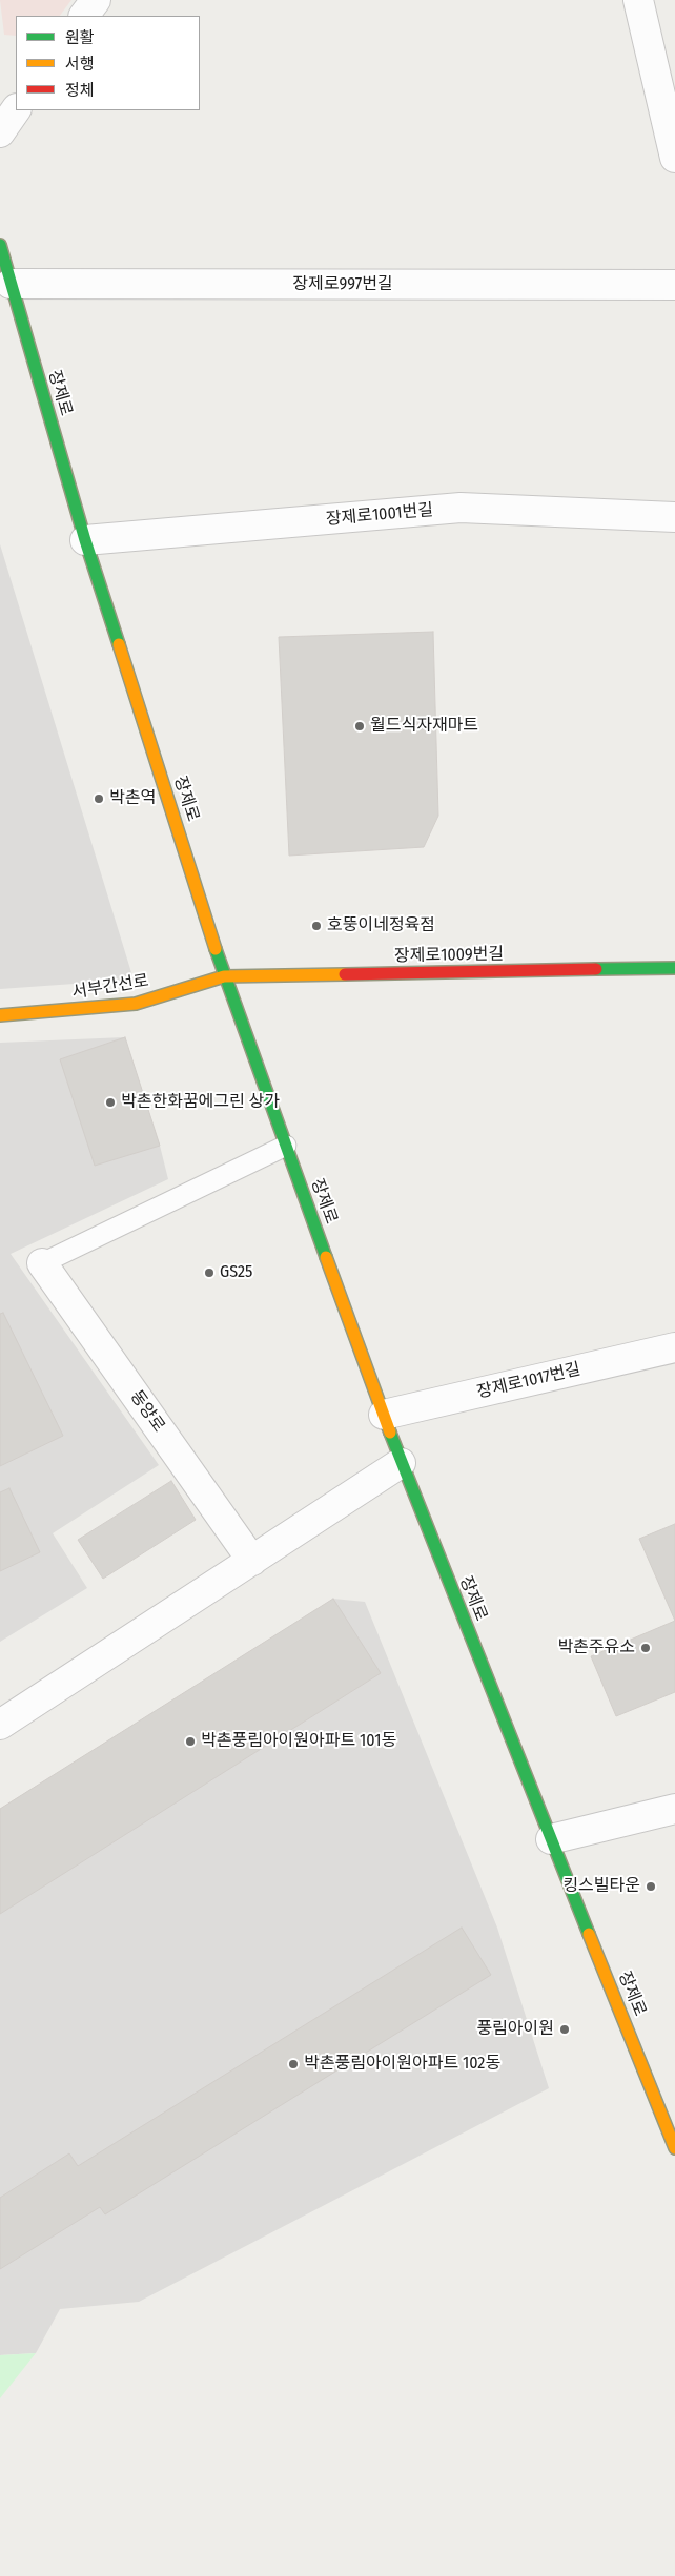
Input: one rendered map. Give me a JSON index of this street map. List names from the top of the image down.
{
  "streets": {
    "main road": ["장제로", "장제로1009번길", "서부간선로"],
    "street": [
      "장제로997번길",
      "장제로1001번길",
      "장제로1017번길",
      "동양로"
    ]
  },
  "crossings": [
    ["장제로997번길", "장제로"],
    ["장제로", "장제로1001번길"],
    ["장제로", "장제로1009번길"],
    ["장제로", "서부간선로"],
    ["장제로", "장제로1017번길"],
    ["장제로1009번길", "서부간선로"]
  ],
  "places": [
    "월드식자재마트",
    "박촌역",
    "호뚱이네정육점",
    "박촌한화꿈에그린 상가",
    "GS25",
    "박촌주유소",
    "박촌풍림아이원아파트 101동",
    "킹스빌타운",
    "풍림아이원",
    "박촌풍림아이원아파트 102동"
  ],
  "legend": ["원활", "서행", "정체"]
}
